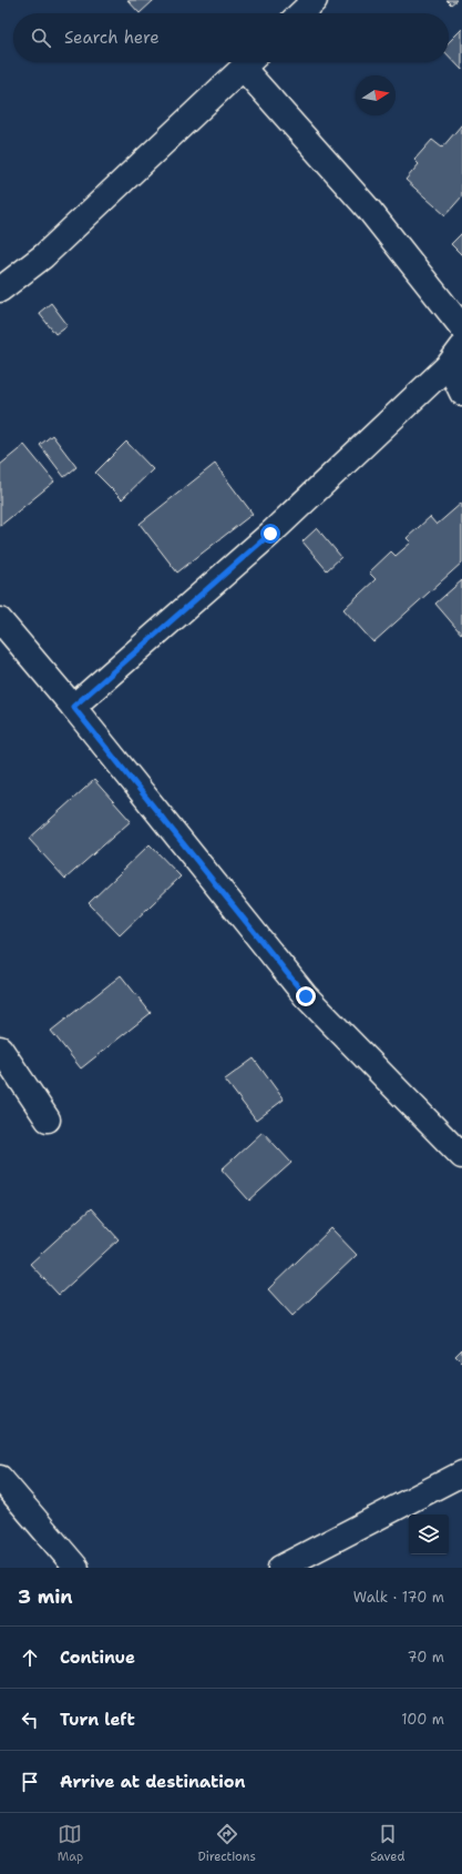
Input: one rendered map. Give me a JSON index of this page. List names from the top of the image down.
{
  "north": "right",
  "page": {
    "search": "Search here",
    "heading": ["3 min", "Walk · 170 m"],
    "list": [
      ["Continue", "70 m"],
      ["Turn left", "100 m"],
      "Arrive at destination"
    ],
    "nav": ["Map", "Directions", "Saved"]
  }
}
